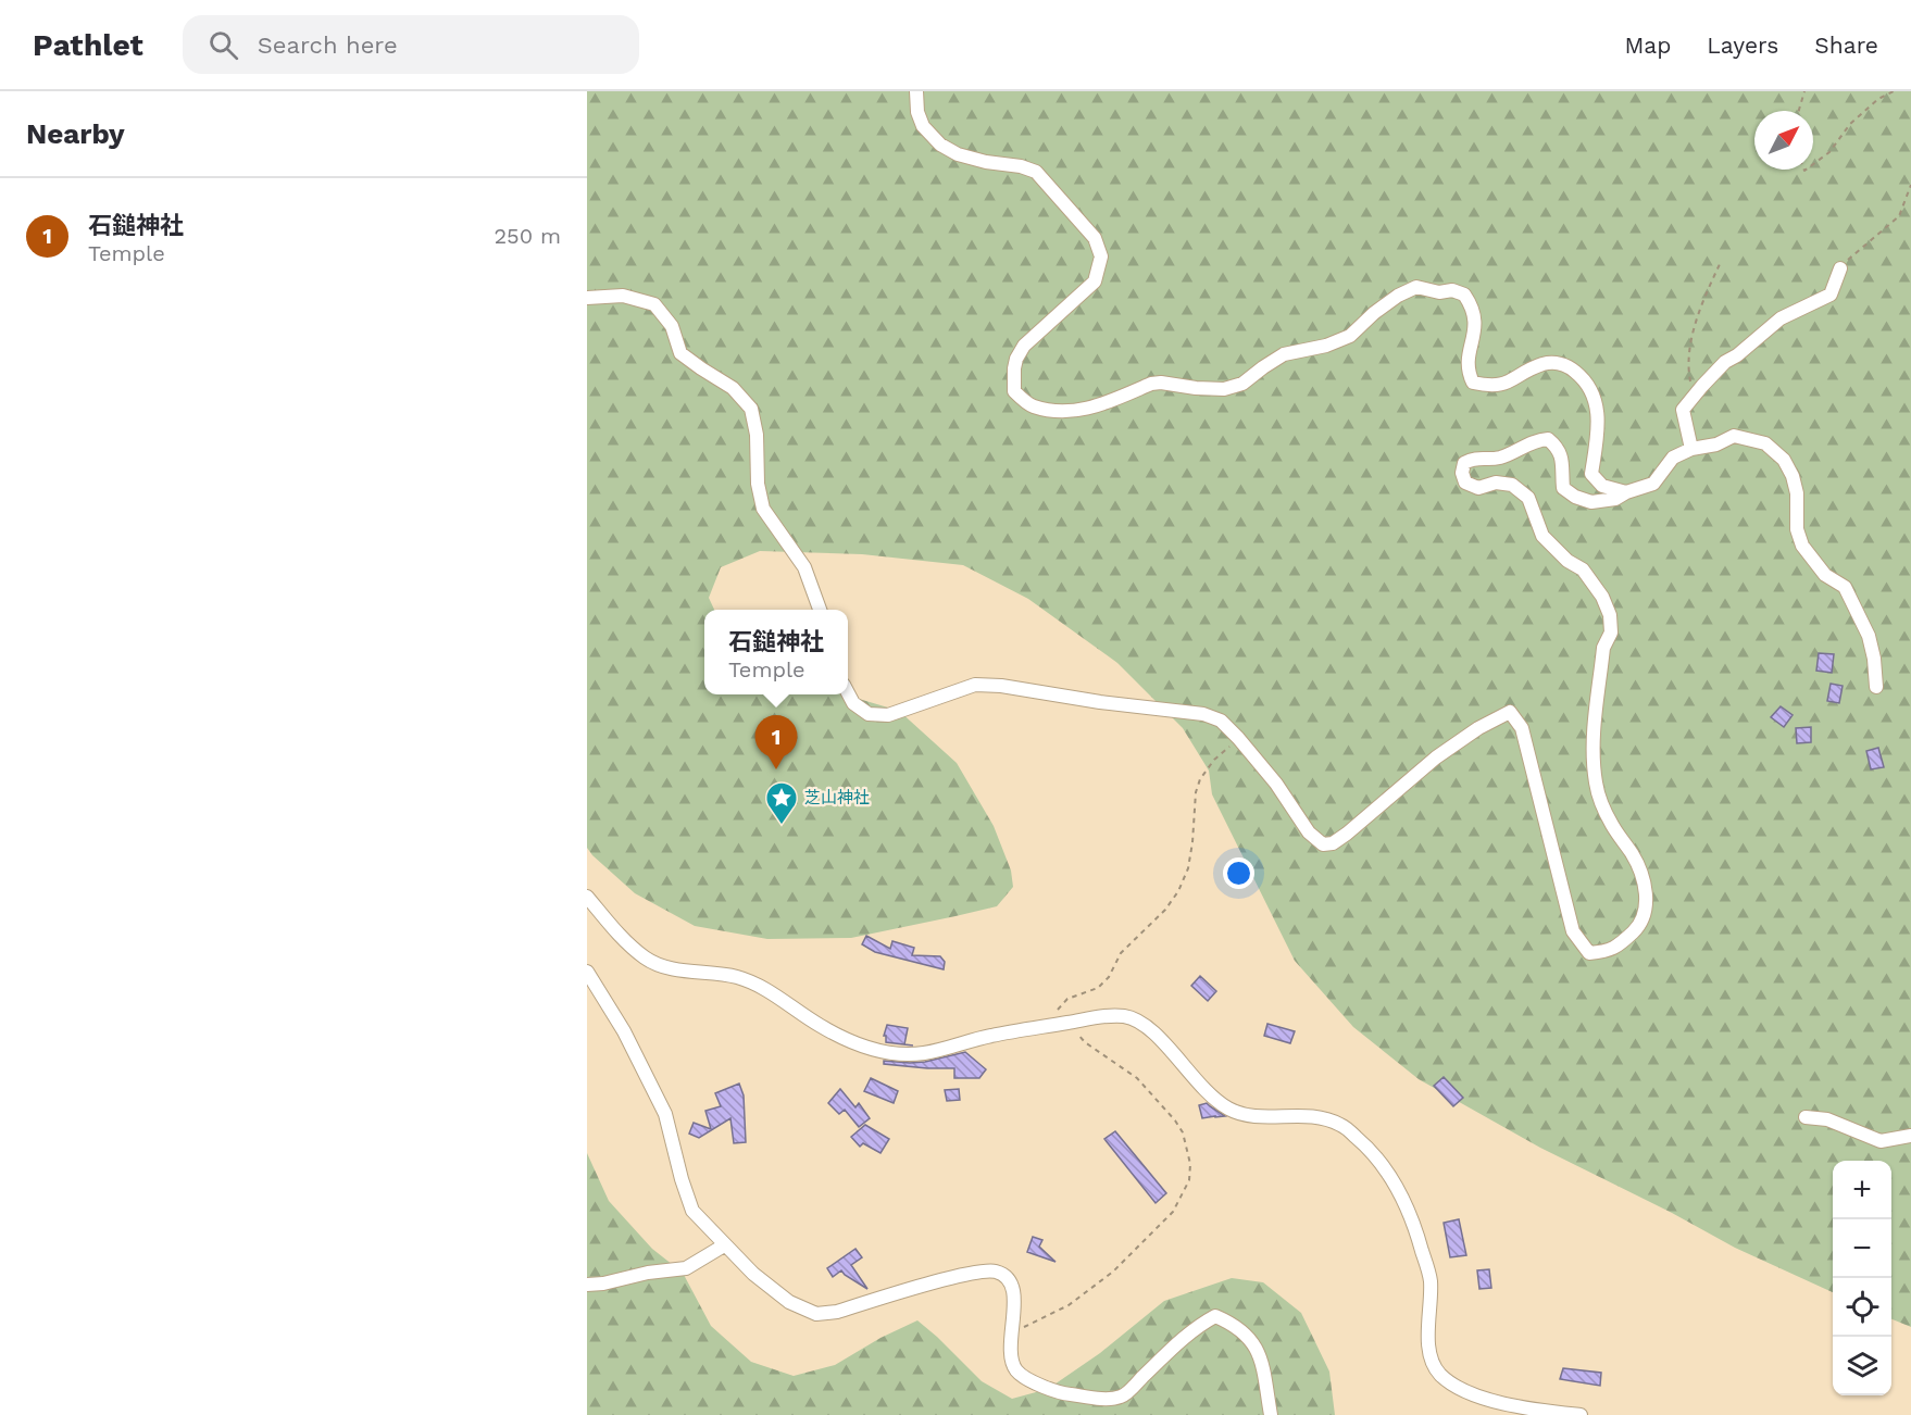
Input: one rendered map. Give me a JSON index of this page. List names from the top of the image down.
{
  "places": {
    "place": ["芝山神社"]
  },
  "north": "top right",
  "page": {
    "header": "Pathlet",
    "search": "Search here",
    "nav": ["Map", "Layers", "Share"],
    "heading": "Nearby",
    "list": [
      {
        "mark": "1",
        "name": "石鎚神社",
        "note": "Temple",
        "value": "250 m"
      }
    ],
    "popup": ["石鎚神社", "Temple"],
    "pins": "1",
    "map_buttons": ["+", "−"]
  }
}
